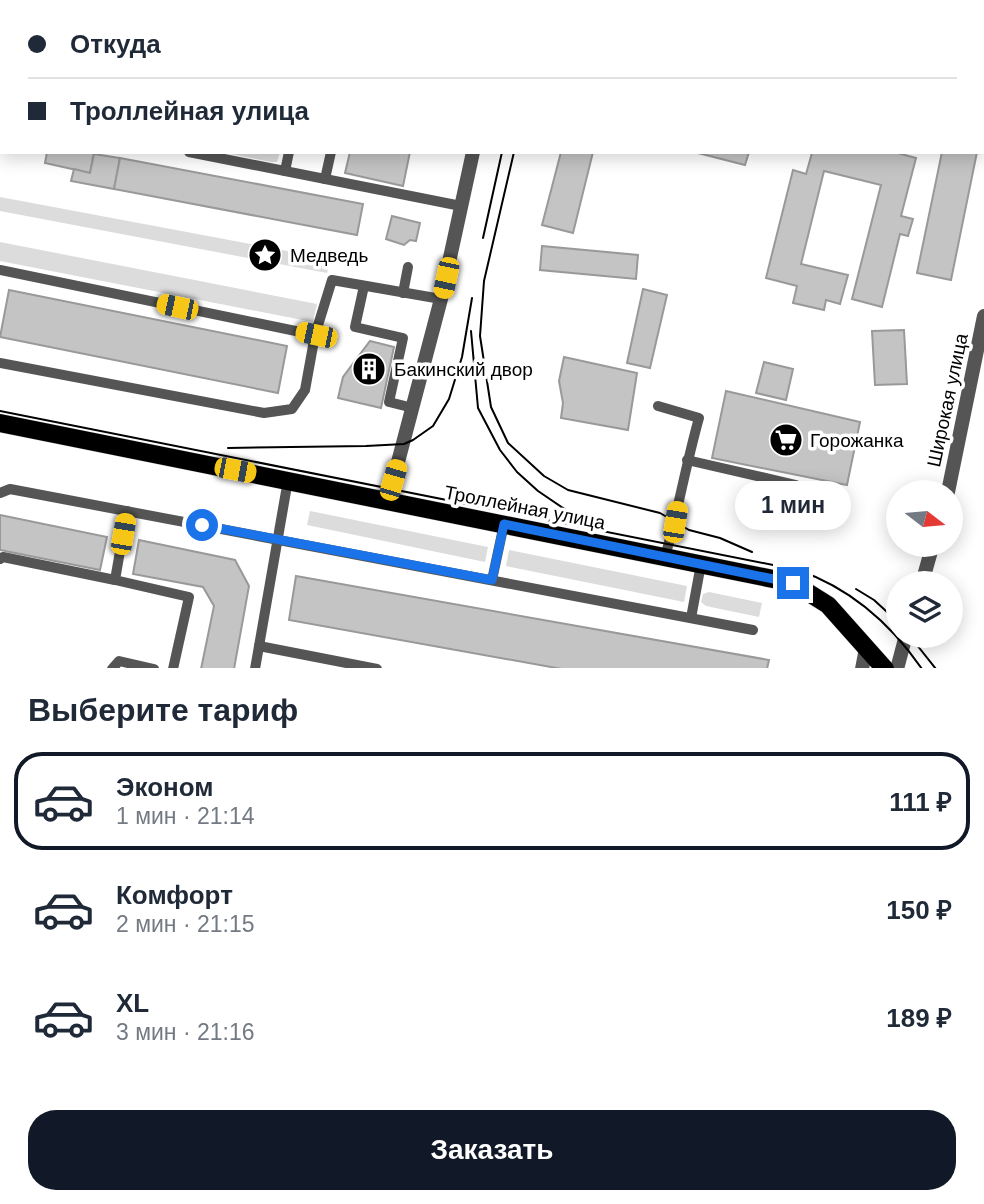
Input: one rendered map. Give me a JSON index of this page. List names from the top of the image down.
{
  "streets": {
    "main road": ["Троллейная улица"],
    "street": ["Широкая улица"]
  },
  "places": {
    "place": ["Медведь"],
    "building": ["Бакинский двор"],
    "supermarket": ["Горожанка"]
  },
  "north": "right",
  "page": {
    "banner": ["Откуда", "Троллейная улица"],
    "bubble": "1 мин",
    "heading": "Выберите тариф",
    "list": [
      {
        "name": "Эконом",
        "note": "1 мин · 21:14",
        "value": "111 ₽"
      },
      {
        "name": "Комфорт",
        "note": "2 мин · 21:15",
        "value": "150 ₽"
      },
      {
        "name": "XL",
        "note": "3 мин · 21:16",
        "value": "189 ₽"
      }
    ],
    "buttons": "Заказать"
  }
}
